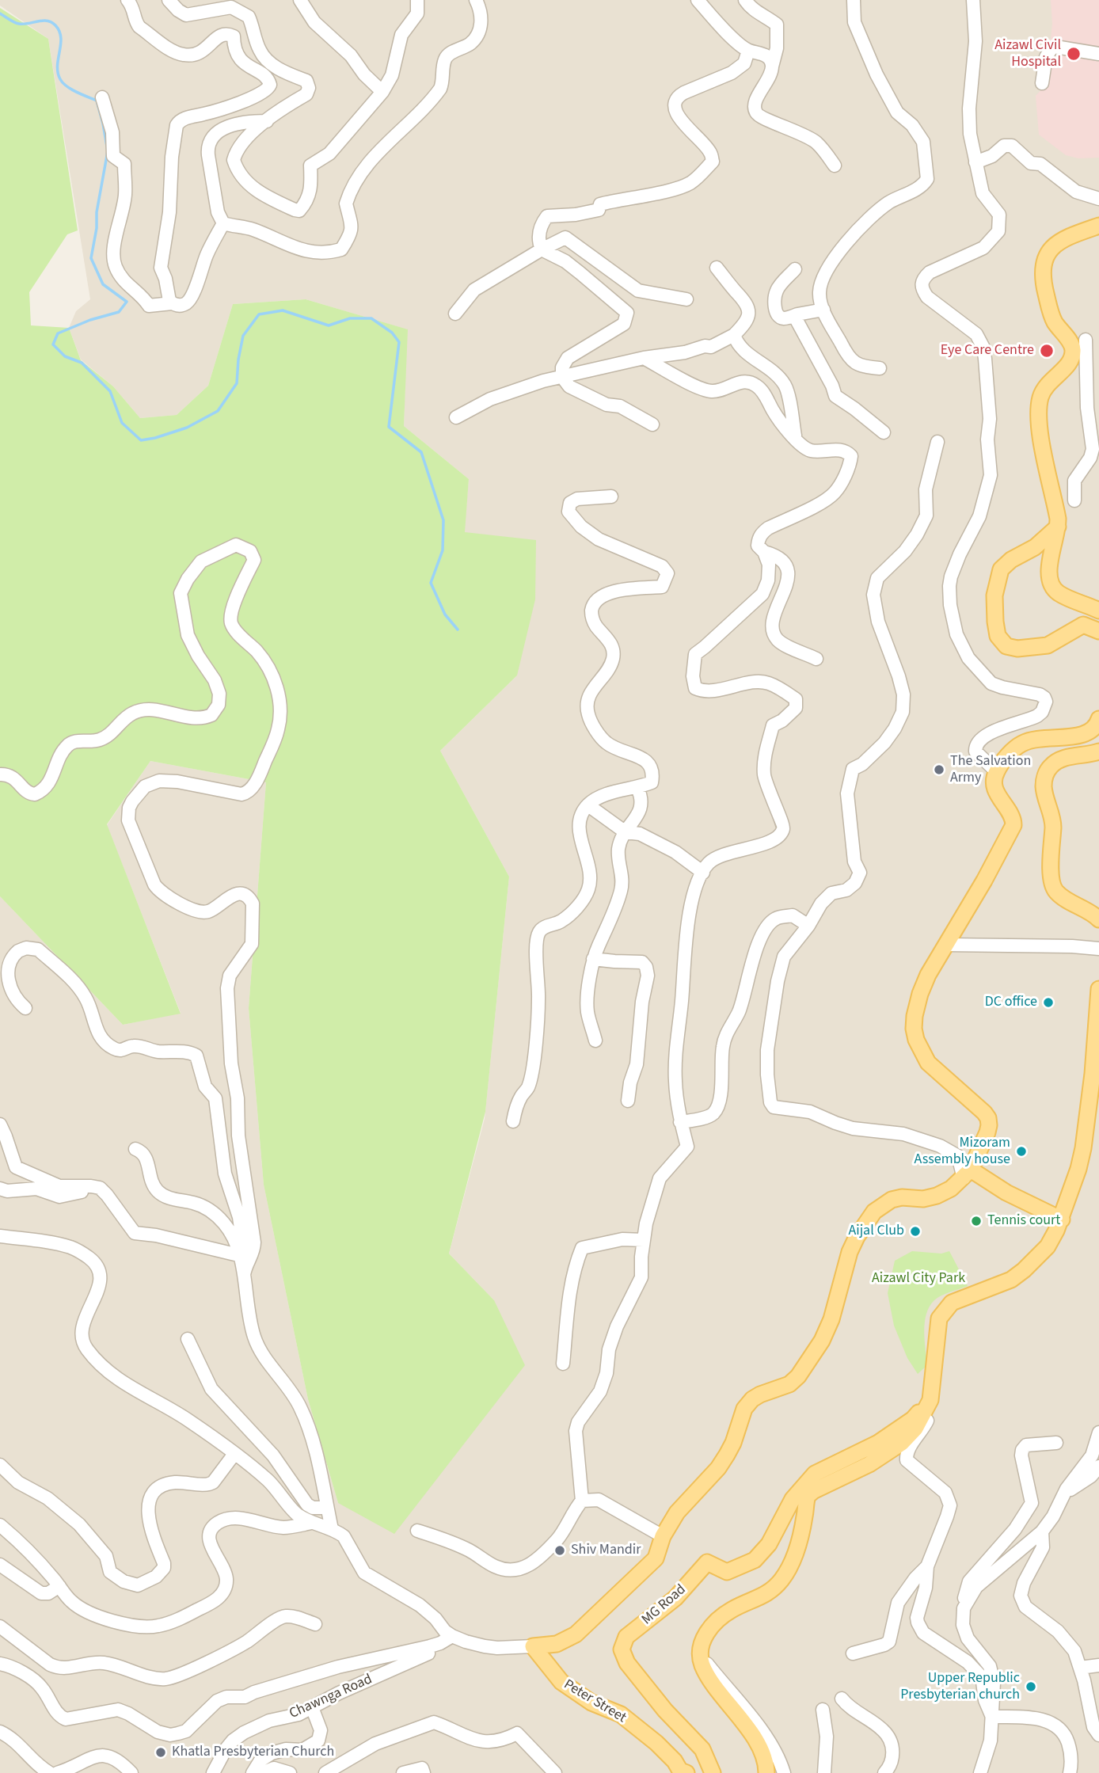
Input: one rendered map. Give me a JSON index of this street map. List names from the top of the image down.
{
  "streets": {
    "main road": ["MG Road", "Peter Street"],
    "street": ["Chawnga Road"]
  },
  "parks": ["Aizawl City Park"],
  "places": [
    "Aizawl Civil Hospital",
    "Eye Care Centre",
    "The Salvation Army",
    "DC office",
    "Mizoram Assembly house",
    "Tennis court",
    "Aijal Club",
    "Shiv Mandir",
    "Upper Republic Presbyterian church",
    "Khatla Presbyterian Church"
  ]
}
